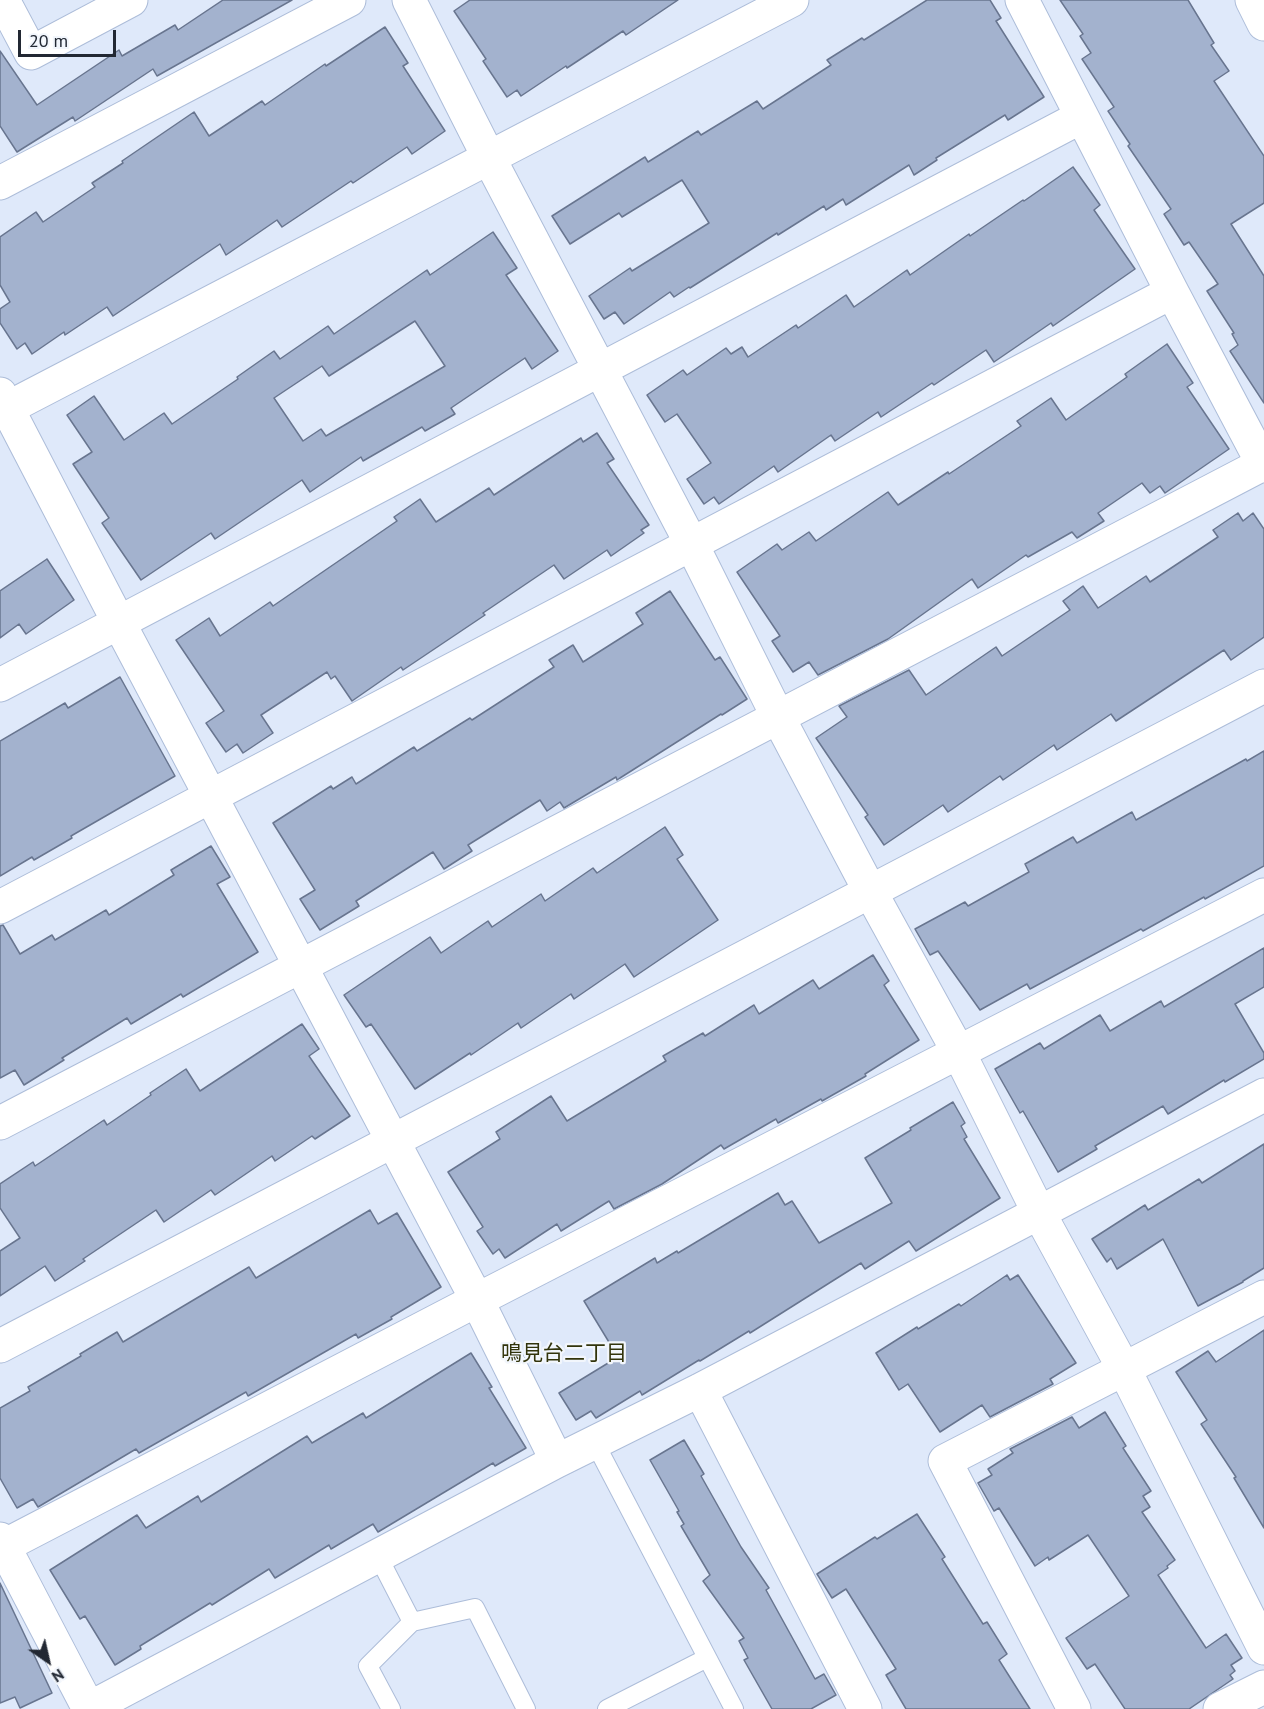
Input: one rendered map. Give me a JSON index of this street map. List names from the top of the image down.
{
  "districts": ["鳴見台二丁目"],
  "scale_bar": "20 m",
  "north": "bottom right"
}
